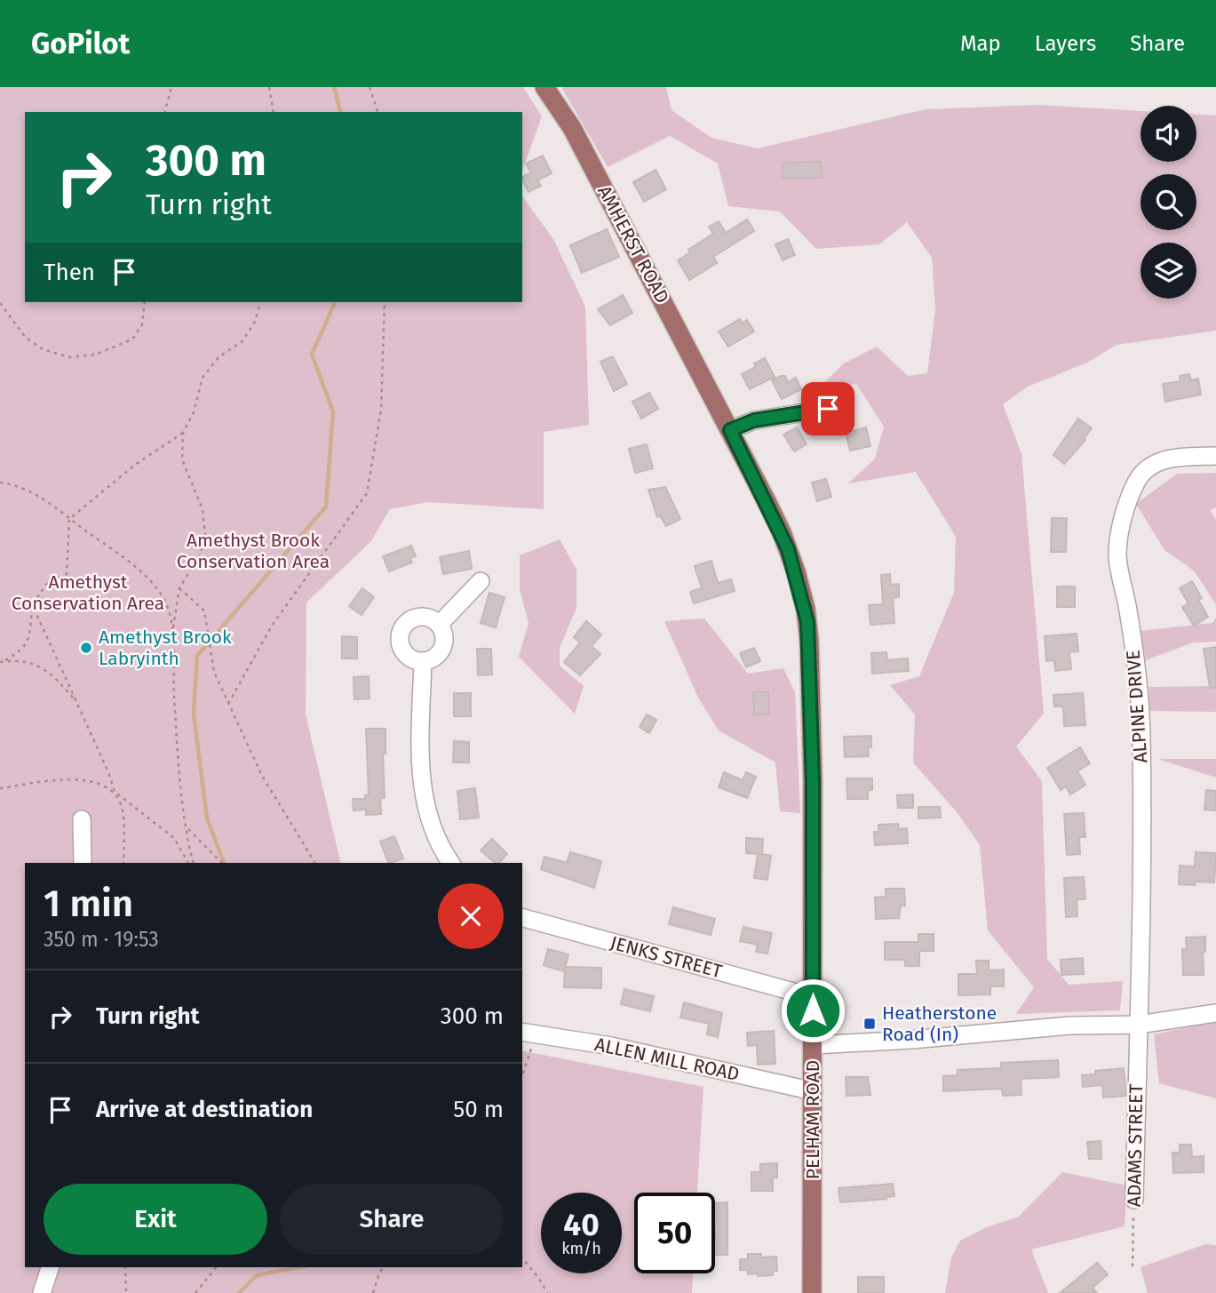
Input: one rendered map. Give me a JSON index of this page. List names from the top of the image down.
{
  "streets": {
    "main road": ["AMHERST ROAD", "PELHAM ROAD"],
    "street": [
      "ALPINE DRIVE",
      "JENKS STREET",
      "ALLEN MILL ROAD",
      "ADAMS STREET"
    ]
  },
  "crossings": [
    ["AMHERST ROAD", "PELHAM ROAD"],
    ["ALPINE DRIVE", "ADAMS STREET"],
    ["JENKS STREET", "PELHAM ROAD"],
    ["ALLEN MILL ROAD", "PELHAM ROAD"]
  ],
  "parks": ["Amethyst Brook Conservation Area", "Amethyst Conservation Area"],
  "places": {
    "other": ["Amethyst Brook Labryinth"],
    "transit": ["Heatherstone Road (In)"]
  },
  "page": {
    "header": "GoPilot",
    "nav": ["Map", "Layers", "Share"],
    "turn": ["300 m", "Turn right"],
    "then": "Then",
    "heading": ["1 min", "350 m · 19:53"],
    "list": [
      {
        "name": "Turn right",
        "value": "300 m"
      },
      {
        "name": "Arrive at destination",
        "value": "50 m"
      }
    ],
    "buttons": ["Exit", "Share"],
    "speed": "40 km/h",
    "limit": "50"
  }
}
